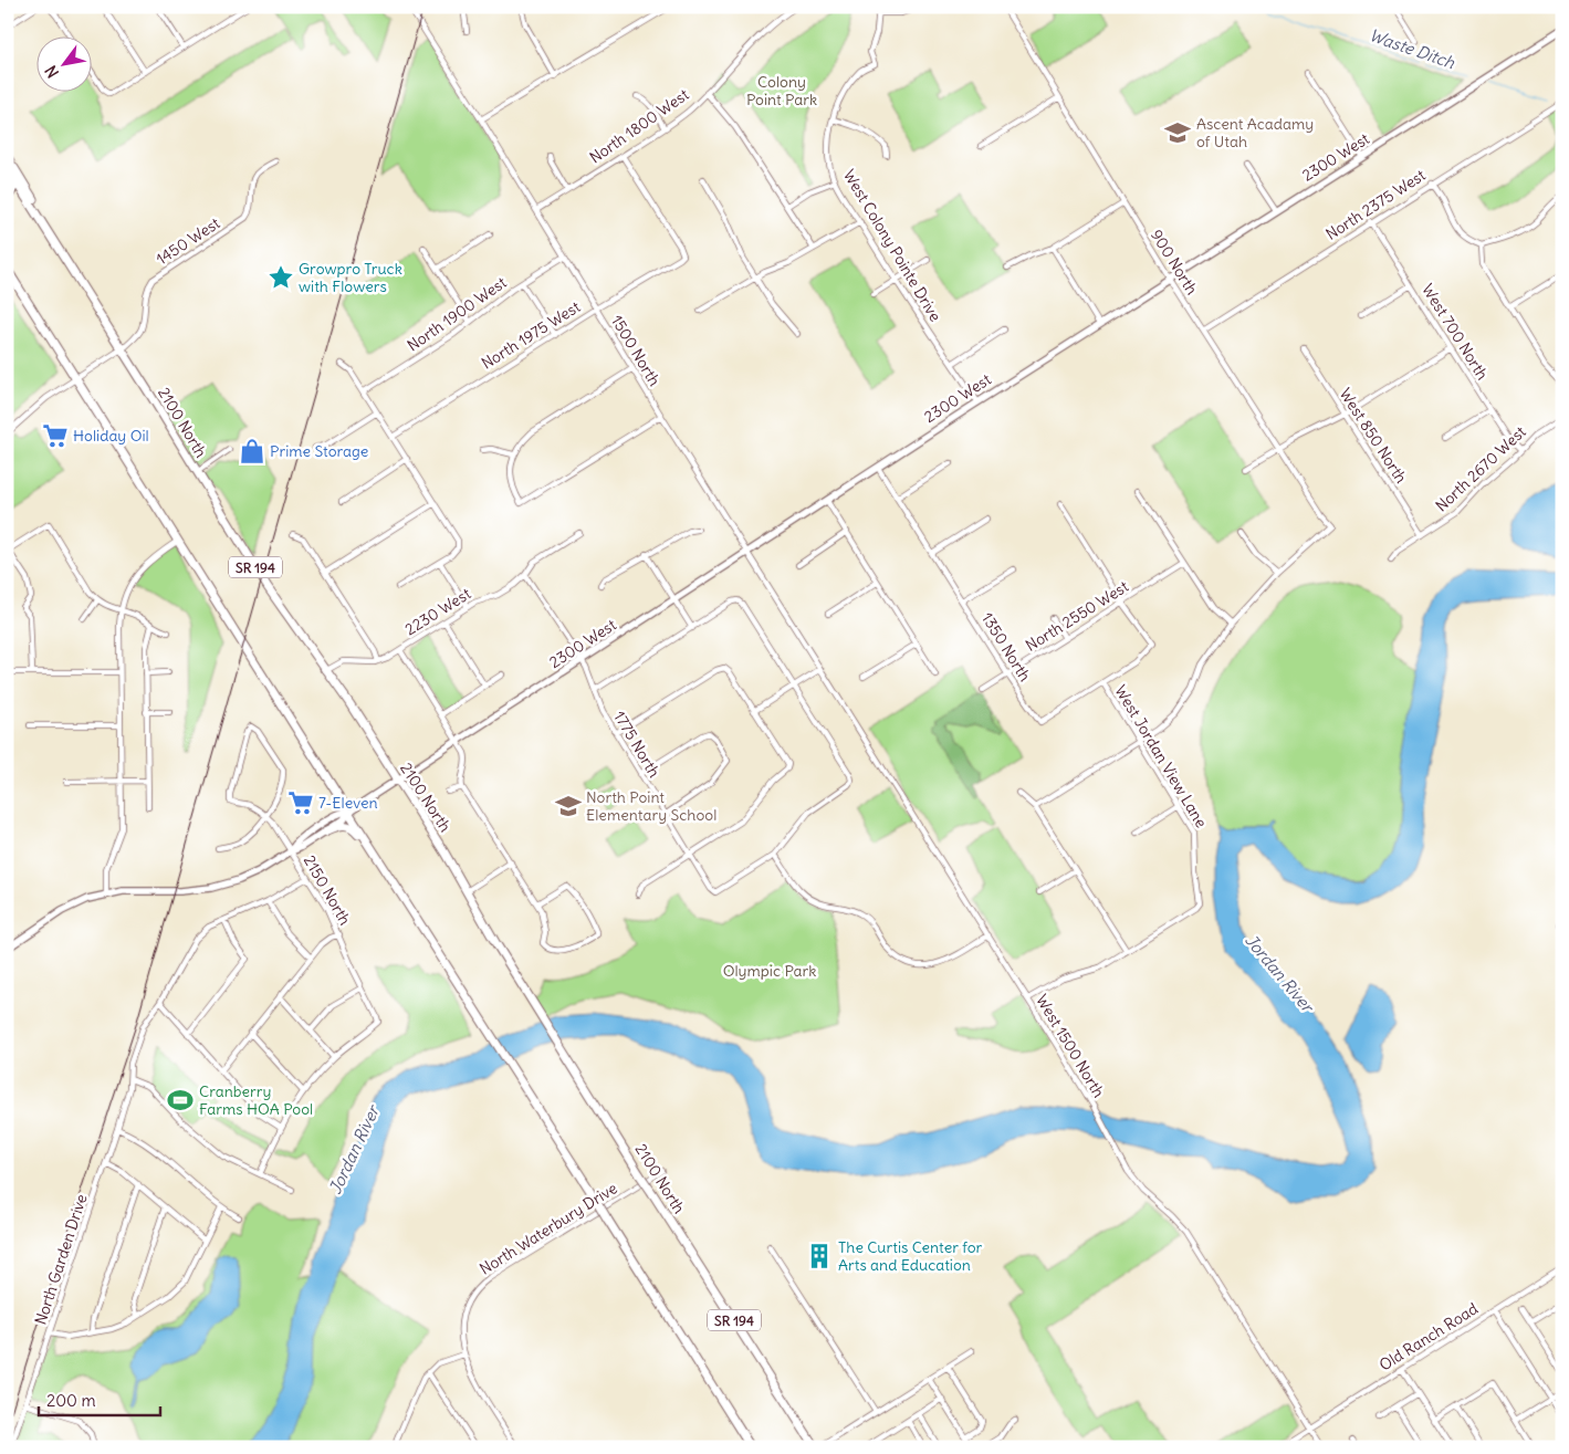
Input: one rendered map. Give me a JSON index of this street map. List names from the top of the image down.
{
  "streets": {
    "highway": ["2100 North", "SR 194"],
    "main road": ["2300 West"],
    "street": [
      "North 1800 West",
      "North 2375 West",
      "1450 West",
      "West Colony Pointe Drive",
      "900 North",
      "North 1900 West",
      "West 700 North",
      "North 1975 West",
      "1500 North",
      "West 850 North",
      "North 2670 West",
      "2230 West",
      "North 2550 West",
      "1350 North",
      "1775 North",
      "West Jordan View Lane",
      "2150 North",
      "West 1500 North",
      "North Waterbury Drive",
      "North Garden Drive",
      "Old Ranch Road"
    ]
  },
  "crossings": [
    ["North 1800 West", "North 1975 West"],
    ["North 1800 West", "1500 North"],
    ["2300 West", "West Colony Pointe Drive"],
    ["2300 West", "900 North"],
    ["2300 West", "1500 North"],
    ["2300 West", "2100 North"],
    ["2300 West", "1350 North"],
    ["2300 West", "1775 North"],
    ["North 2375 West", "900 North"],
    ["North 2375 West", "West 700 North"],
    ["1450 West", "2100 North"],
    ["North 1900 West", "1500 North"],
    ["West 700 North", "North 2670 West"],
    ["North 1975 West", "1500 North"],
    ["1500 North", "West 1500 North"],
    ["2100 North", "2230 West"],
    ["West 850 North", "North 2670 West"],
    ["2230 West", "1775 North"],
    ["North 2550 West", "1350 North"],
    ["1350 North", "West Jordan View Lane"],
    ["2150 North", "North Garden Drive"],
    ["West 1500 North", "Old Ranch Road"]
  ],
  "water": ["Waste Ditch", "Jordan River"],
  "parks": ["Colony Point Park", "Olympic Park"],
  "places": {
    "school or university": ["Ascent Acadamy of Utah", "North Point Elementary School"],
    "place": ["Growpro Truck with Flowers"],
    "supermarket": ["Holiday Oil", "7-Eleven"],
    "shop": ["Prime Storage"],
    "sports": ["Cranberry Farms HOA Pool"],
    "building": ["The Curtis Center for Arts and Education"]
  },
  "scale_bar": "200 m",
  "north": "bottom left"
}
